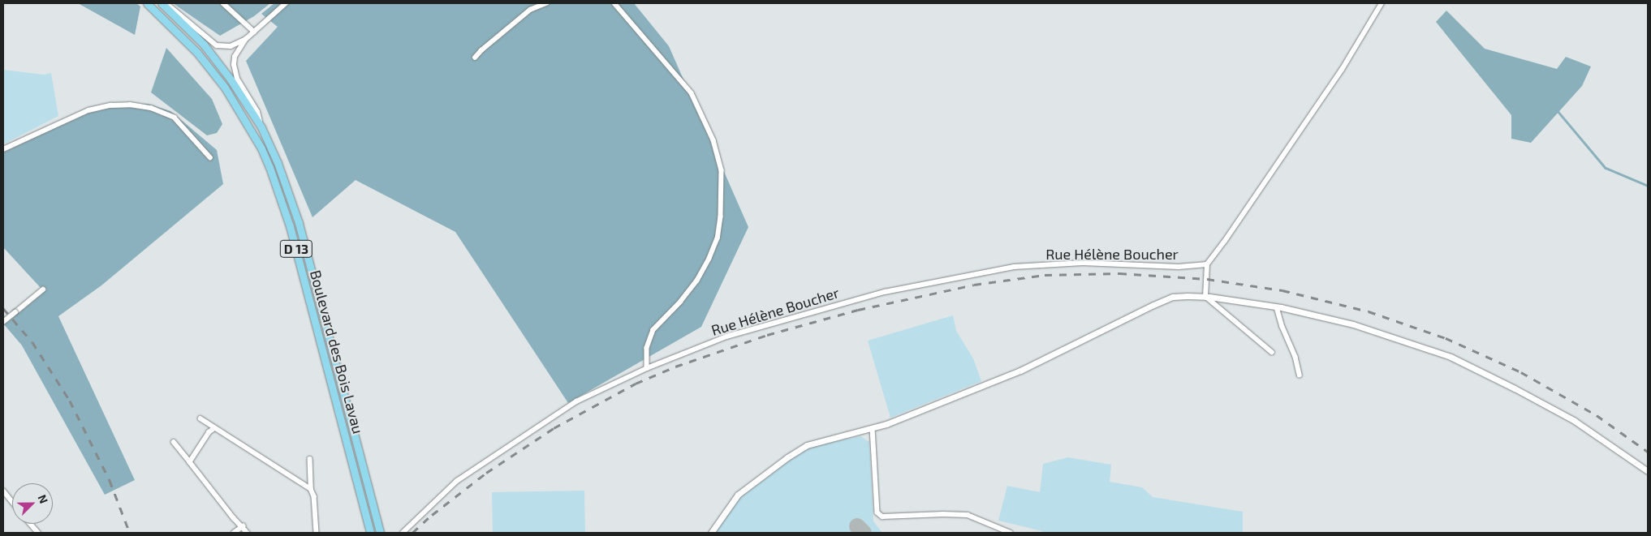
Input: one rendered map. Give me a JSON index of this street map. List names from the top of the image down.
{
  "streets": {
    "main road": ["D 13", "Boulevard des Bois Lavau"],
    "street": ["Rue Hélène Boucher"]
  },
  "north": "top right"
}
